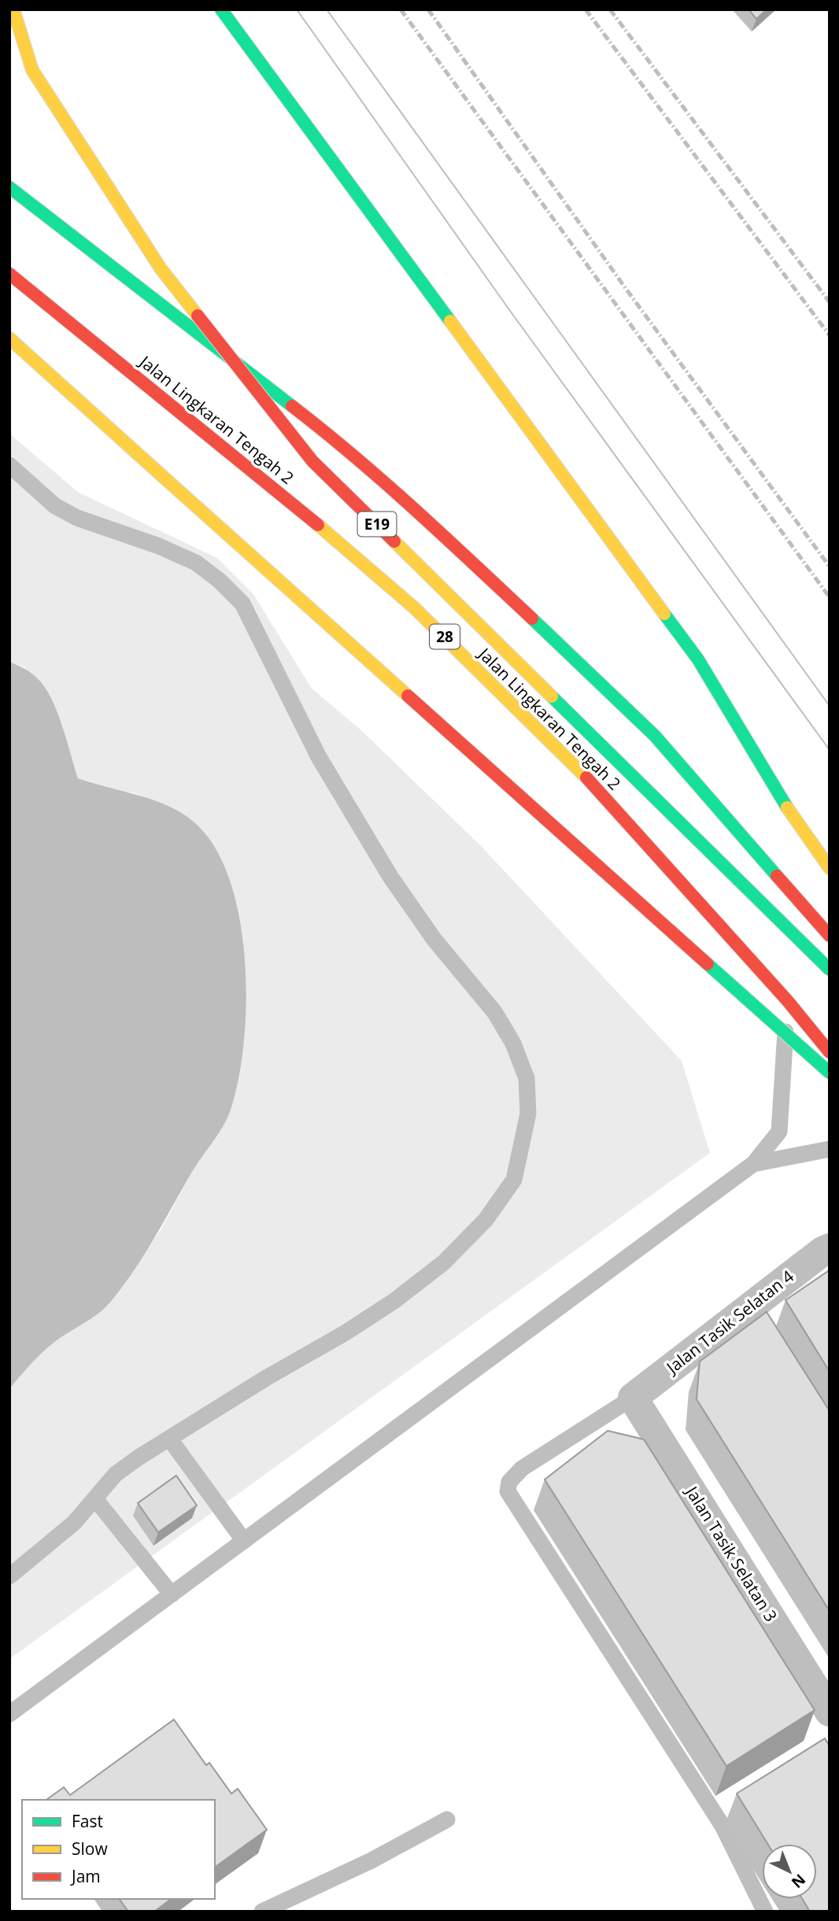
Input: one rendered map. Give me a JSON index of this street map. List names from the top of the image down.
{
  "streets": {
    "highway": ["Jalan Lingkaran Tengah 2", "E19", "28"],
    "street": ["Jalan Tasik Selatan 4", "Jalan Tasik Selatan 3"]
  },
  "crossings": [
    ["Jalan Tasik Selatan 4", "Jalan Tasik Selatan 3"]
  ],
  "legend": ["Fast", "Slow", "Jam"],
  "north": "bottom right"
}
